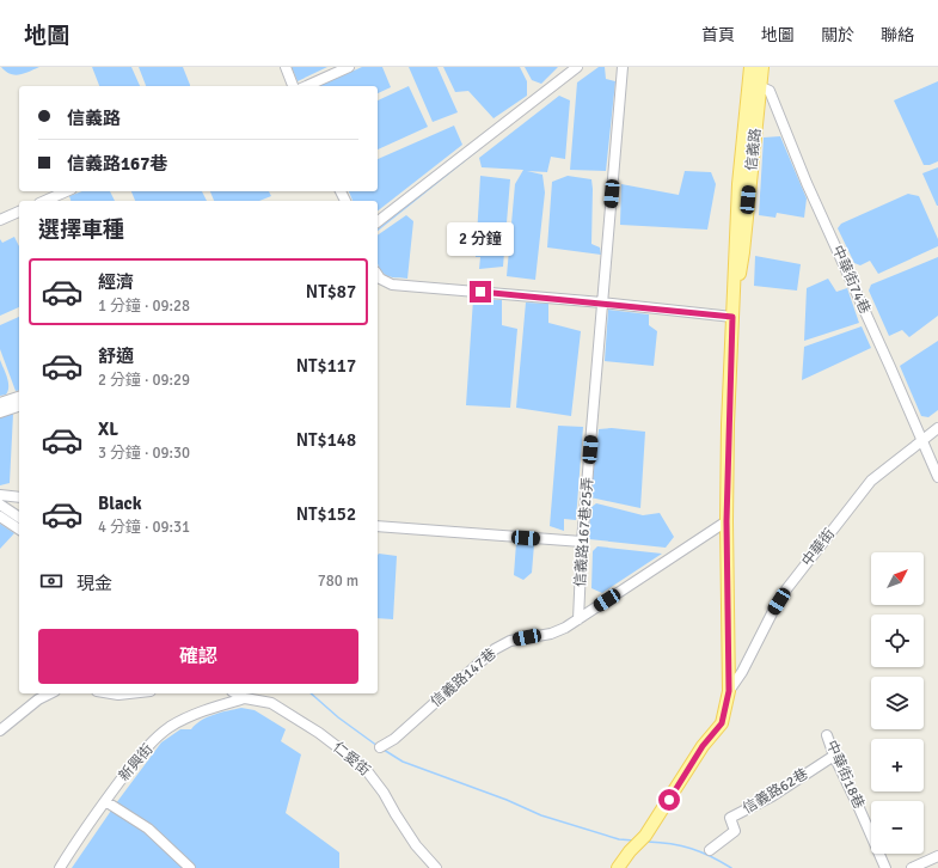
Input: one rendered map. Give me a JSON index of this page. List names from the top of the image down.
{
  "streets": {
    "main road": ["信義路"],
    "street": [
      "中華街74巷",
      "信義路167巷25弄",
      "中華街",
      "信義路147巷",
      "仁愛街",
      "新興街",
      "中華街18巷",
      "信義路62巷"
    ]
  },
  "crossings": [
    ["信義路", "中華街74巷"],
    ["信義路", "中華街"],
    ["信義路", "信義路147巷"],
    ["中華街74巷", "中華街"],
    ["信義路167巷25弄", "信義路147巷"],
    ["仁愛街", "新興街"],
    ["中華街18巷", "信義路62巷"]
  ],
  "north": "top right",
  "page": {
    "header": "地圖",
    "nav": [
      "首頁",
      "地圖",
      "關於",
      "聯絡"
    ],
    "banner": ["信義路", "信義路167巷"],
    "heading": "選擇車種",
    "bubble": "2 分鐘",
    "list": [
      {
        "name": "經濟",
        "note": "1 分鐘 · 09:28",
        "value": "NT$87"
      },
      {
        "name": "舒適",
        "note": "2 分鐘 · 09:29",
        "value": "NT$117"
      },
      {
        "name": "XL",
        "note": "3 分鐘 · 09:30",
        "value": "NT$148"
      },
      {
        "name": "Black",
        "note": "4 分鐘 · 09:31",
        "value": "NT$152"
      }
    ],
    "map_buttons": ["+", "−"],
    "pay": ["現金", "780 m"],
    "buttons": "確認"
  }
}
